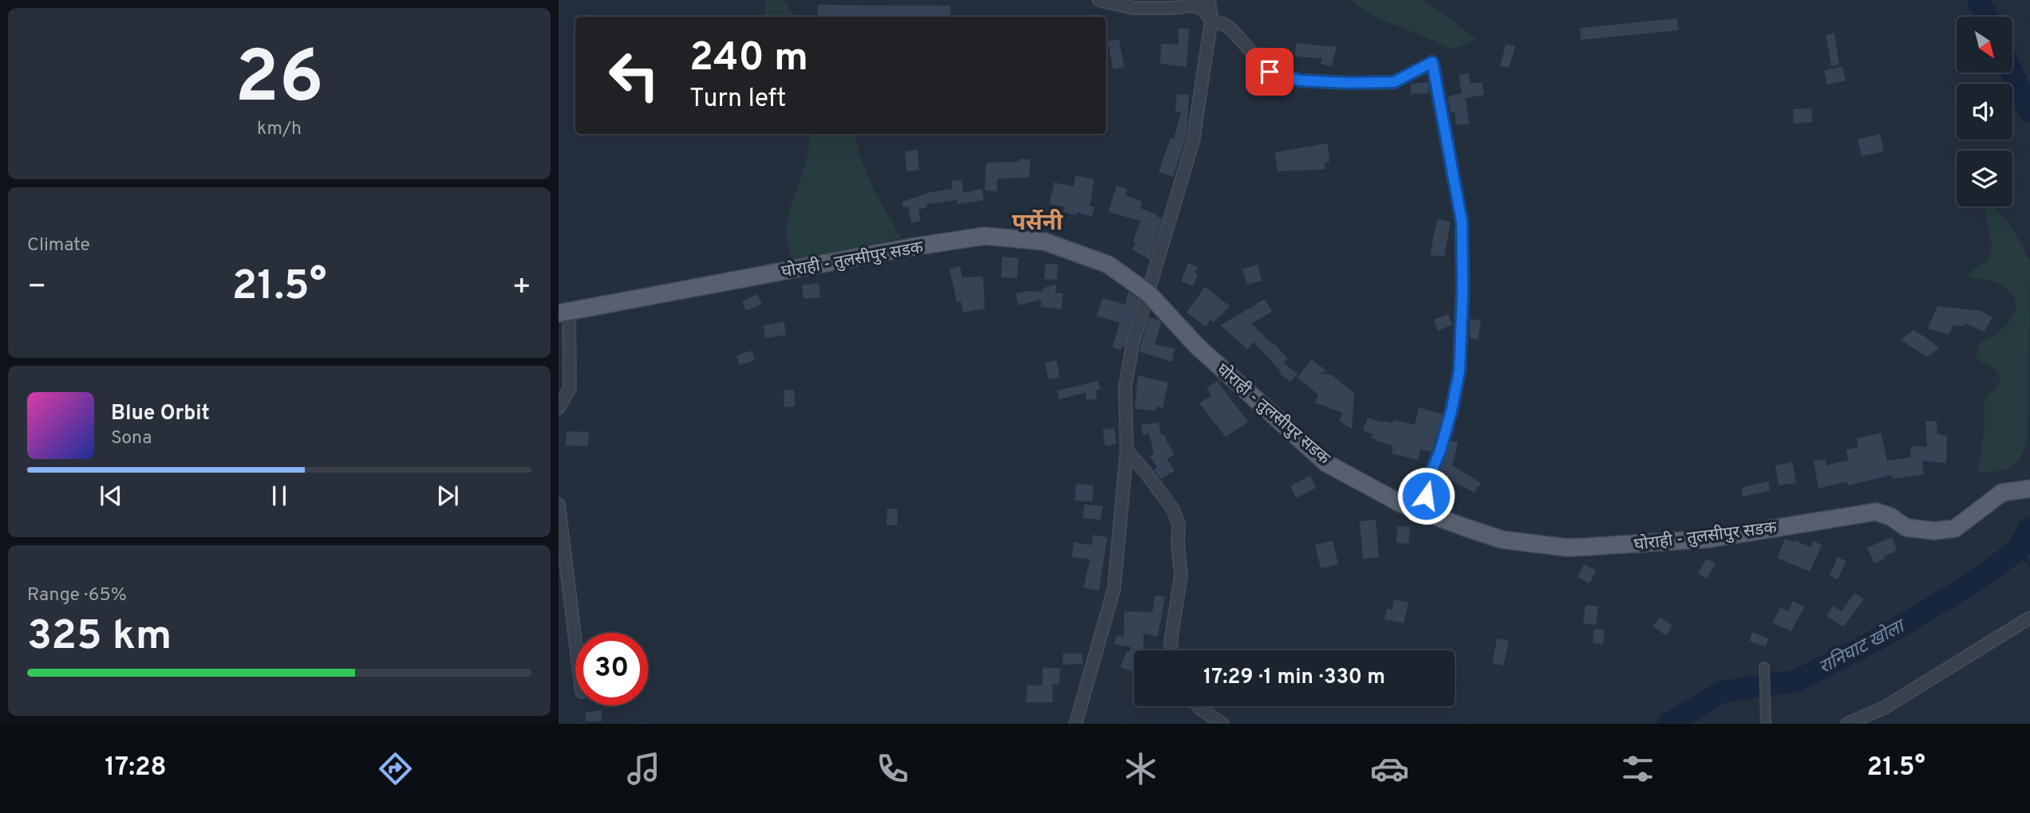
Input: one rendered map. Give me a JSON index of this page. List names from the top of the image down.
{
  "streets": {
    "main road": ["घोराही - तुलसीपुर सडक"]
  },
  "districts": ["पर्सेनी"],
  "water": ["रानिघाट खोला"],
  "north": "bottom right",
  "page": {
    "tile": [
      ["26", "km/h"],
      "Climate",
      ["Range · 65%", "325 km"]
    ],
    "turn": ["240 m", "Turn left"],
    "heat": ["−", "21.5°", "+"],
    "song": ["Blue Orbit", "Sona"],
    "limit": "30",
    "trip": "17:29 · 1 min · 330 m",
    "tabs": ["17:28", "21.5°"]
  }
}
